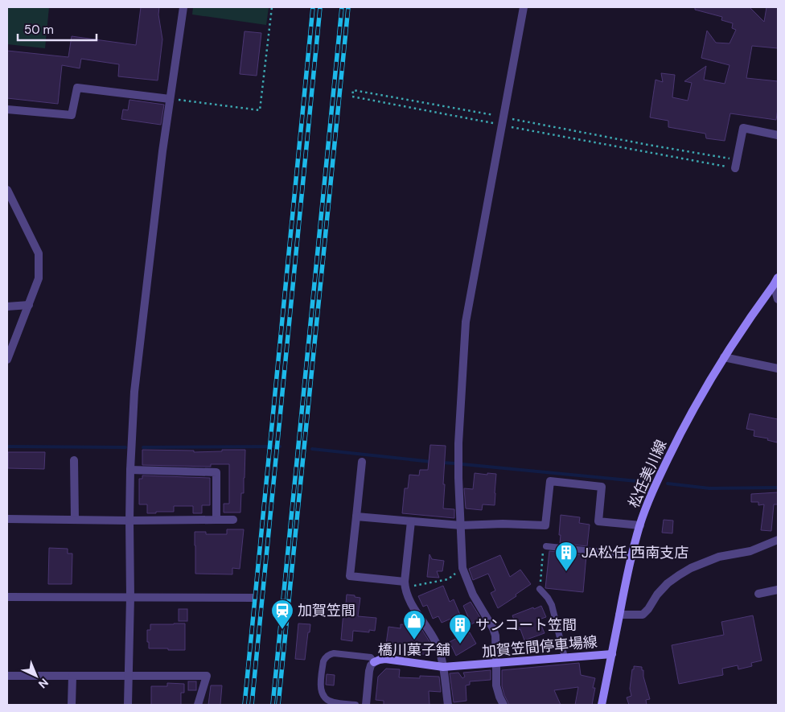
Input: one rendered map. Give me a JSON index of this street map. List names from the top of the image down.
{
  "streets": {
    "main road": ["松任美川線", "加賀笠間停車場線"]
  },
  "crossings": [
    ["松任美川線", "加賀笠間停車場線"]
  ],
  "places": {
    "building": ["JA松任 西南支店", "サンコート笠間"],
    "station": ["加賀笠間"],
    "shop": ["橋川菓子舗"]
  },
  "scale_bar": "50 m",
  "north": "bottom right"
}
